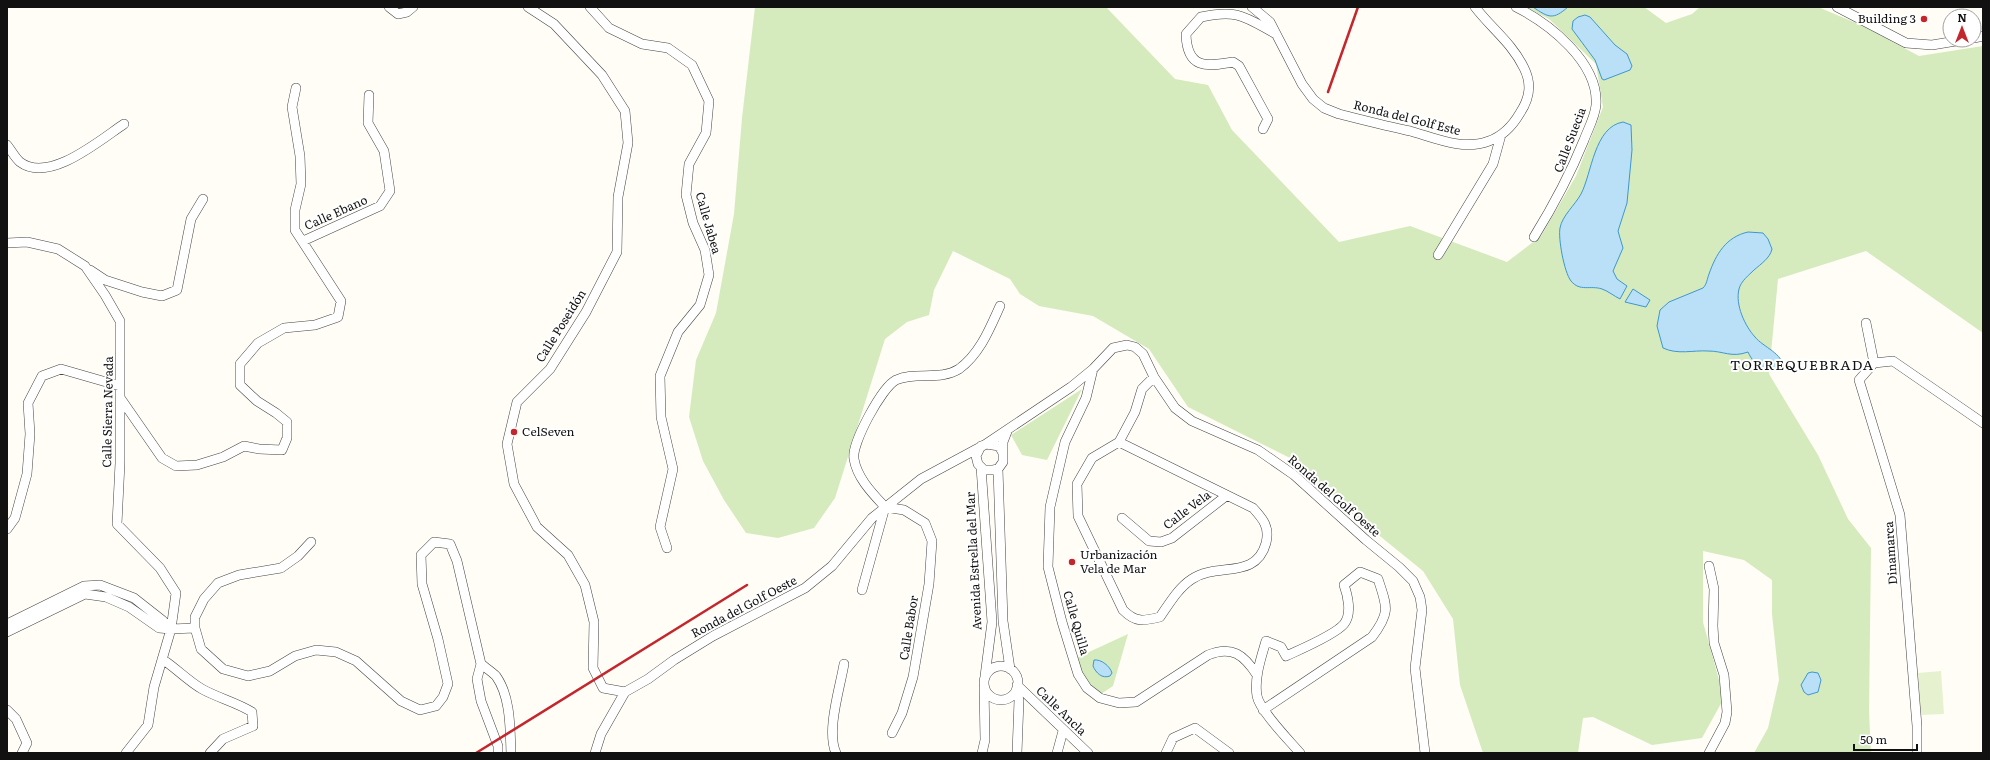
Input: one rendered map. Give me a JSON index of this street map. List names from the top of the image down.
{
  "streets": {
    "street": [
      "Ronda del Golf Este",
      "Calle Suecia",
      "Calle Ebano",
      "Calle Jabea",
      "Calle Poseidón",
      "Calle Sierra Nevada",
      "Ronda del Golf Oeste",
      "Calle Vela",
      "Dinamarca",
      "Avenida Estrella del Mar",
      "Calle Quilla",
      "Calle Babor",
      "Calle Ancla"
    ]
  },
  "crossings": [
    ["Calle Poseidón", "Ronda del Golf Oeste"],
    ["Ronda del Golf Oeste", "Avenida Estrella del Mar"],
    ["Ronda del Golf Oeste", "Calle Quilla"],
    ["Ronda del Golf Oeste", "Calle Babor"],
    ["Avenida Estrella del Mar", "Calle Ancla"]
  ],
  "districts": ["TORREQUEBRADA"],
  "places": ["Building 3", "CelSeven", "Urbanización Vela de Mar"],
  "scale_bar": "50 m",
  "north": "top"
}
